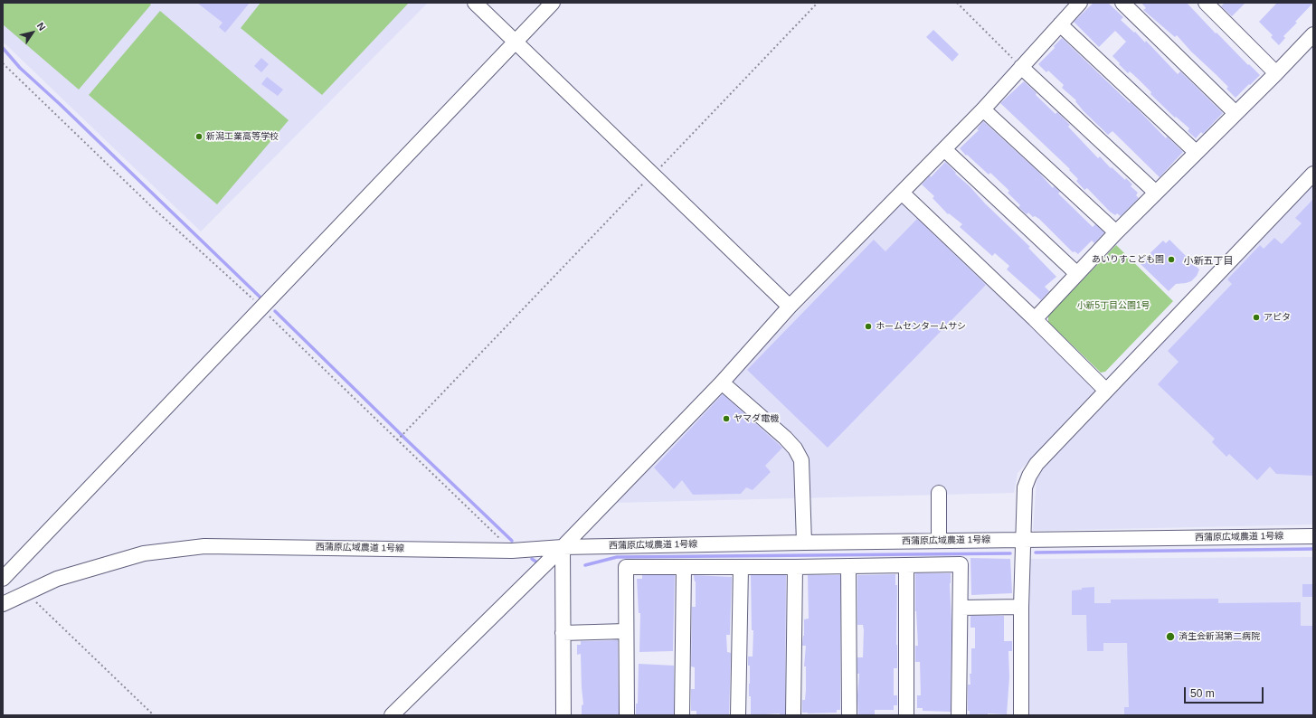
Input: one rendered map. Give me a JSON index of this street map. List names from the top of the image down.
{
  "streets": {
    "street": ["西蒲原広域農道 1号線"]
  },
  "districts": ["小新五丁目"],
  "parks": ["小新5丁目公園1号"],
  "places": [
    "新潟工業高等学校",
    "あいりすこども園",
    "アピタ",
    "ホームセンタームサシ",
    "ヤマダ電機",
    "済生会新潟第二病院"
  ],
  "scale_bar": "50 m",
  "north": "top right"
}
